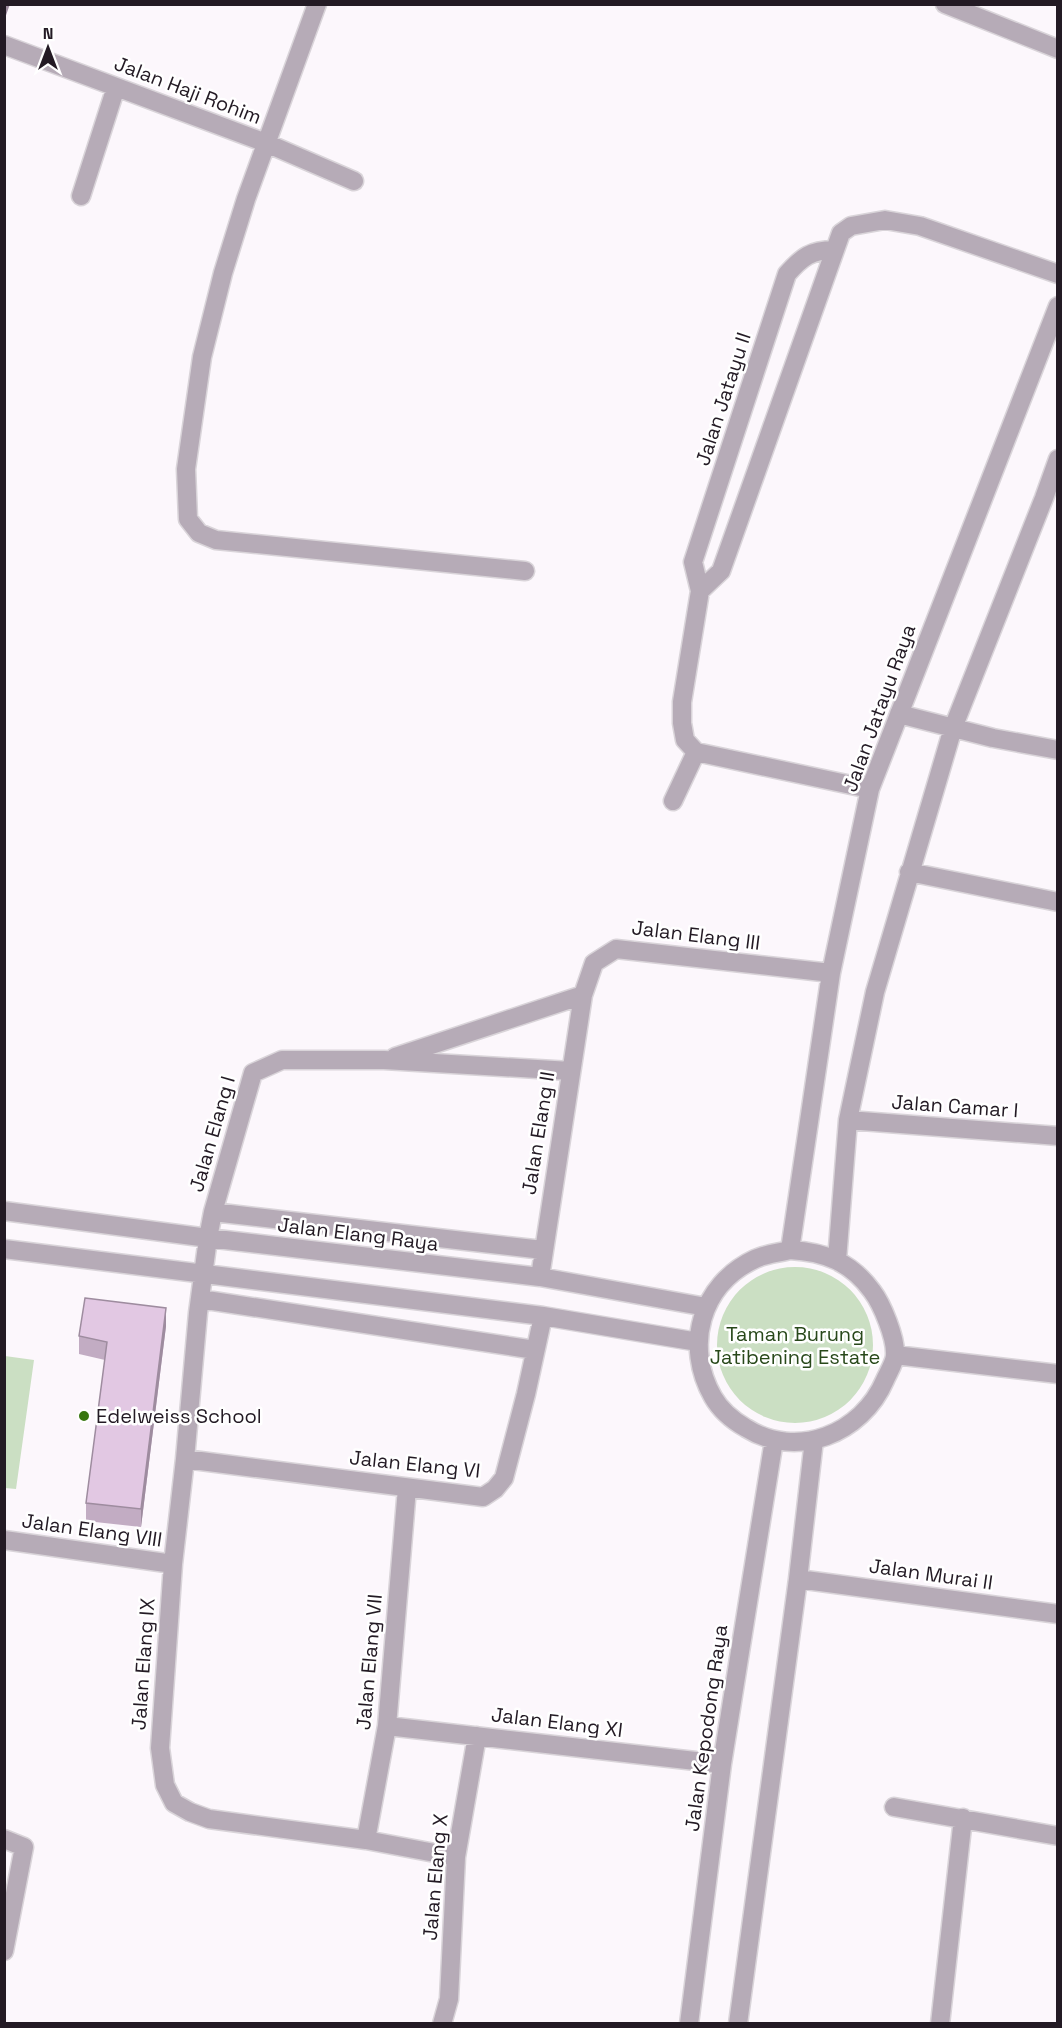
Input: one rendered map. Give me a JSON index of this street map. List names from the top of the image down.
{
  "streets": {
    "street": [
      "Jalan Haji Rohim",
      "Jalan Jatayu II",
      "Jalan Jatayu Raya",
      "Jalan Elang III",
      "Jalan Camar I",
      "Jalan Elang II",
      "Jalan Elang I",
      "Jalan Elang Raya",
      "Jalan Elang VI",
      "Jalan Elang VIII",
      "Jalan Murai II",
      "Jalan Elang VII",
      "Jalan Elang IX",
      "Jalan Elang XI",
      "Jalan Kepodong Raya",
      "Jalan Elang X"
    ]
  },
  "crossings": [
    ["Jalan Jatayu Raya", "Jalan Elang III"],
    ["Jalan Jatayu Raya", "Jalan Elang Raya"],
    ["Jalan Jatayu Raya", "Jalan Kepodong Raya"],
    ["Jalan Elang III", "Jalan Elang II"],
    ["Jalan Elang II", "Jalan Elang Raya"],
    ["Jalan Elang I", "Jalan Elang Raya"],
    ["Jalan Elang I", "Jalan Elang IX"],
    ["Jalan Elang Raya", "Jalan Elang IX"],
    ["Jalan Elang Raya", "Jalan Kepodong Raya"],
    ["Jalan Elang VI", "Jalan Elang VII"],
    ["Jalan Elang VI", "Jalan Elang IX"],
    ["Jalan Elang VIII", "Jalan Elang IX"],
    ["Jalan Elang VII", "Jalan Elang IX"],
    ["Jalan Elang VII", "Jalan Elang XI"],
    ["Jalan Elang IX", "Jalan Elang X"],
    ["Jalan Elang XI", "Jalan Kepodong Raya"],
    ["Jalan Elang XI", "Jalan Elang X"]
  ],
  "parks": ["Taman Burung Jatibening Estate"],
  "places": ["Edelweiss School"],
  "north": "top"
}
